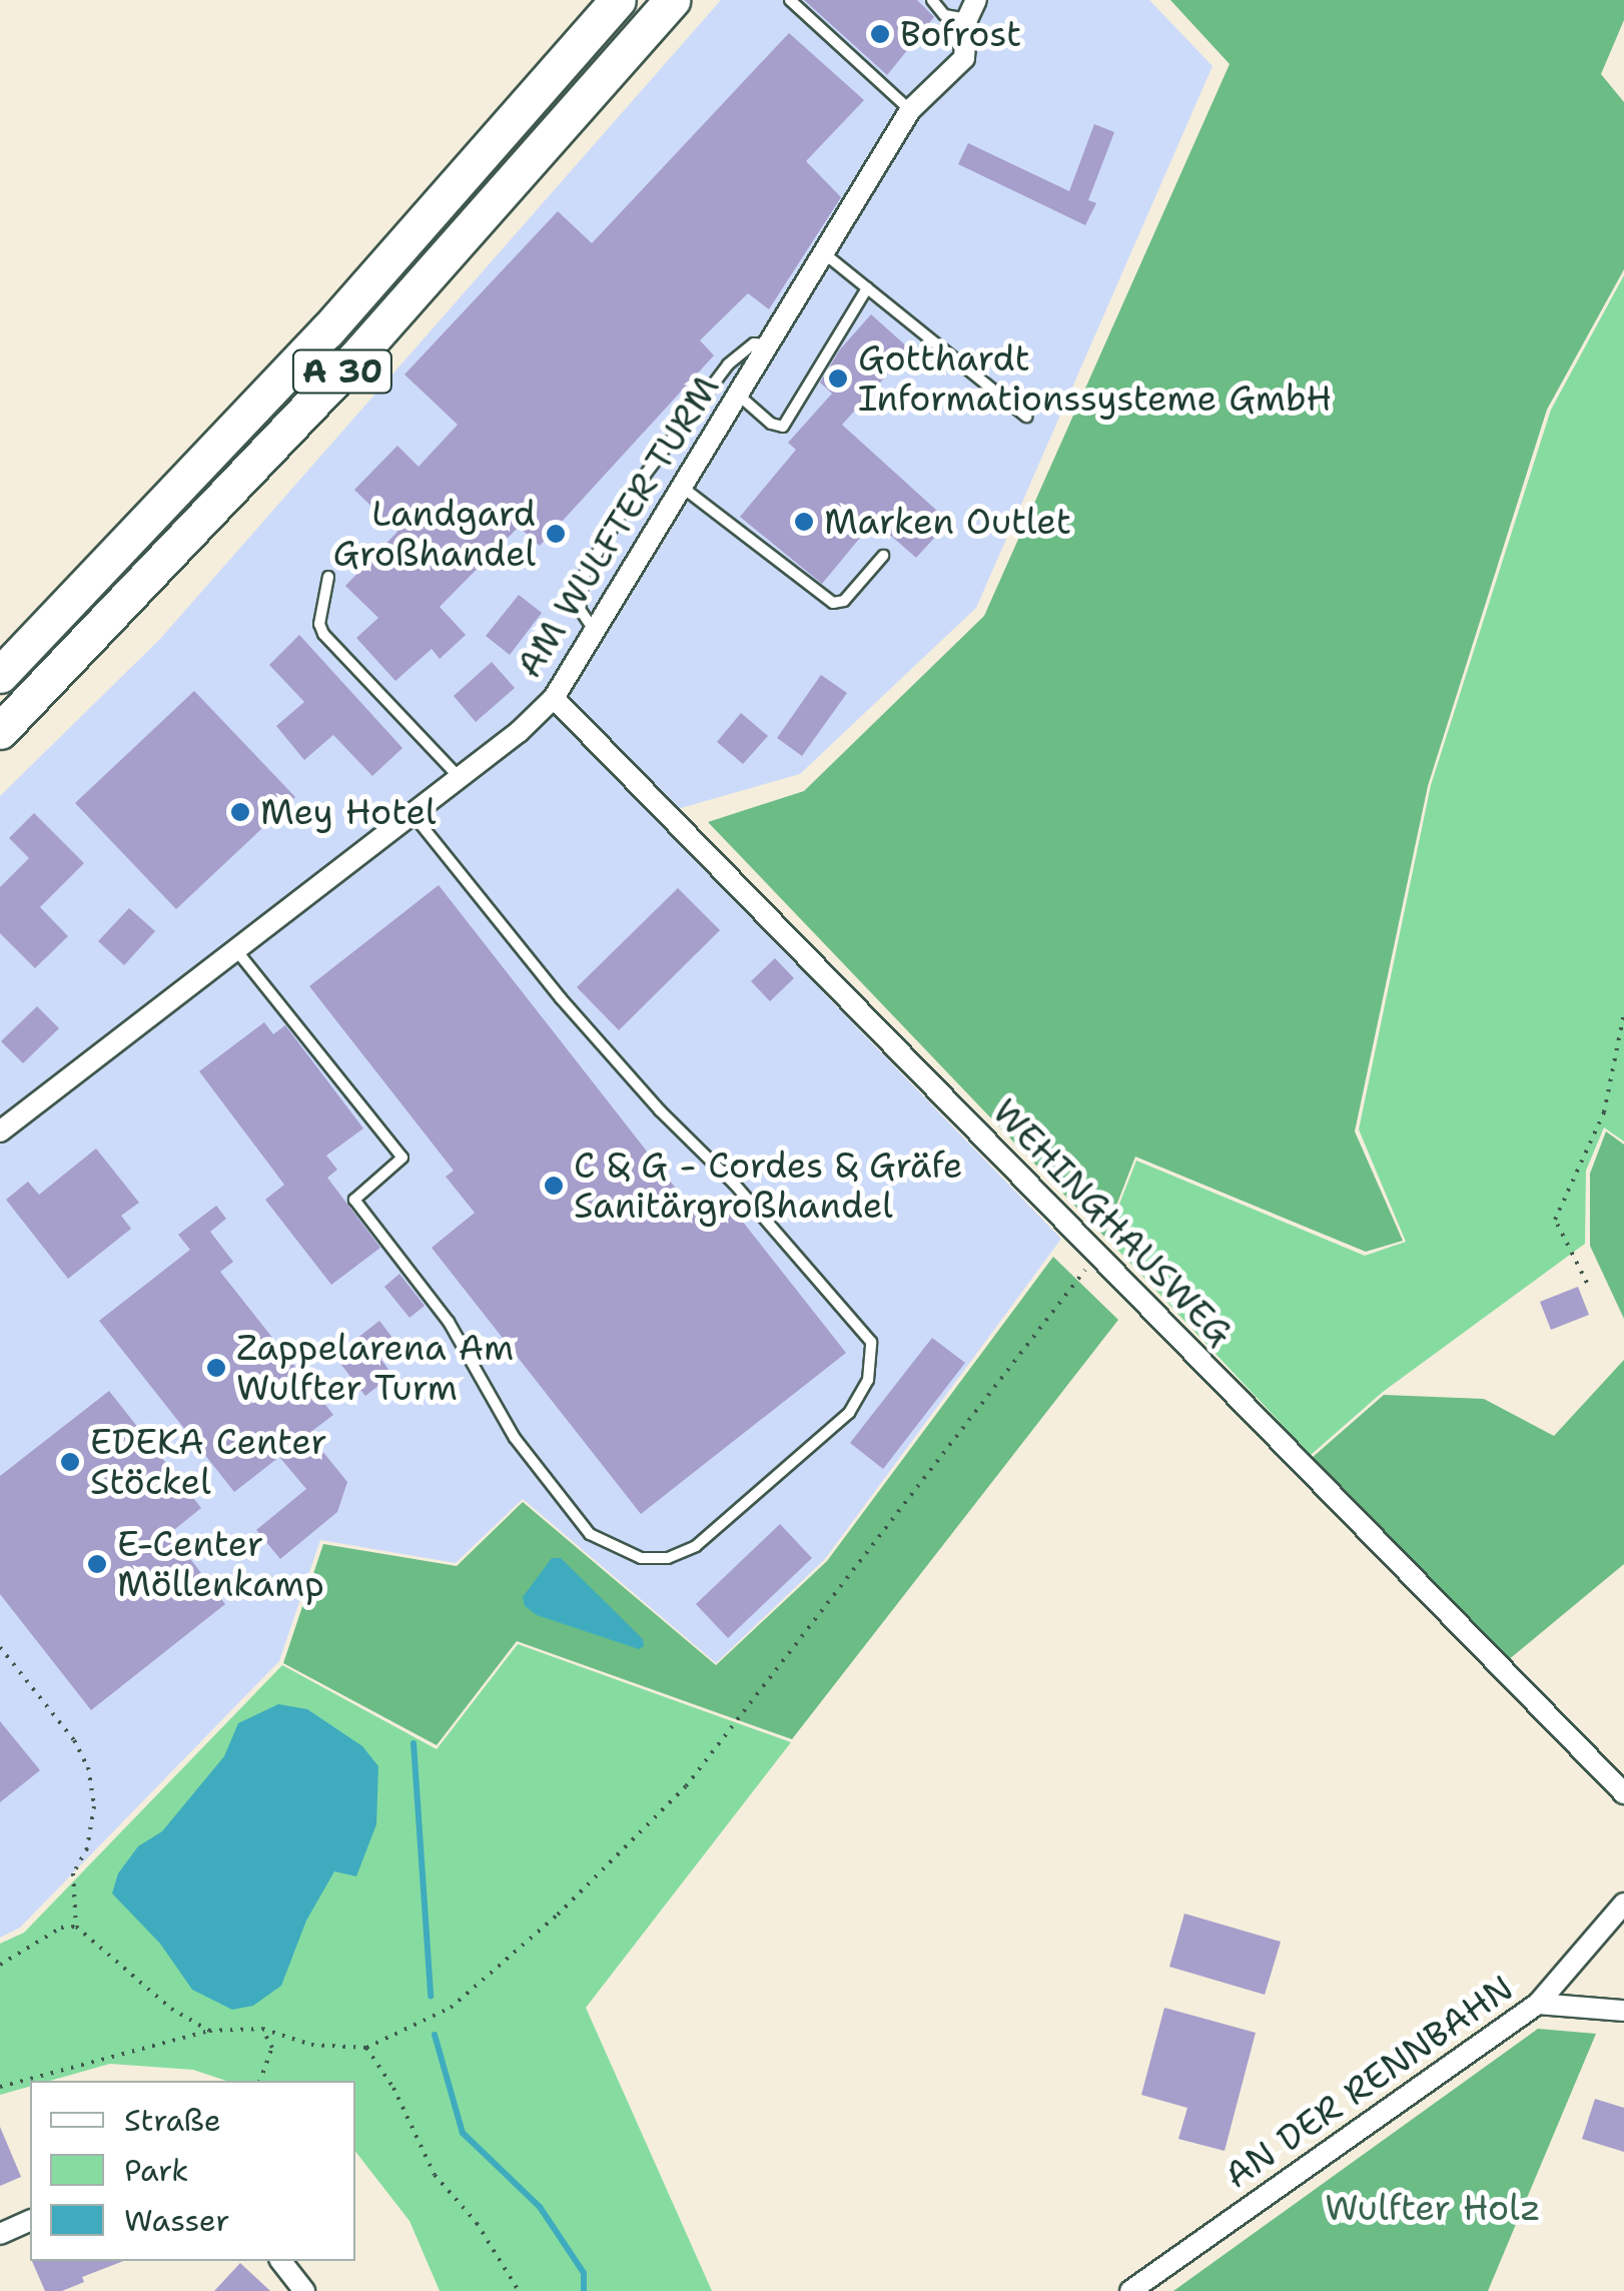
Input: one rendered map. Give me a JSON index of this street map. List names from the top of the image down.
{
  "streets": {
    "highway": ["A 30"],
    "street": ["AM WULFTER TURM", "WEHINGHAUSWEG", "AN DER RENNBAHN"]
  },
  "crossings": [
    ["AM WULFTER TURM", "WEHINGHAUSWEG"]
  ],
  "parks": ["Wulfter Holz"],
  "places": [
    "Bofrost",
    "Gotthardt Informationssysteme GmbH",
    "Marken Outlet",
    "Landgard Großhandel",
    "Mey Hotel",
    "C & G - Cordes & Gräfe Sanitärgroßhandel",
    "Zappelarena Am Wulfter Turm",
    "EDEKA Center Stöckel",
    "E-Center Möllenkamp"
  ],
  "legend": ["Straße", "Park", "Wasser"]
}
